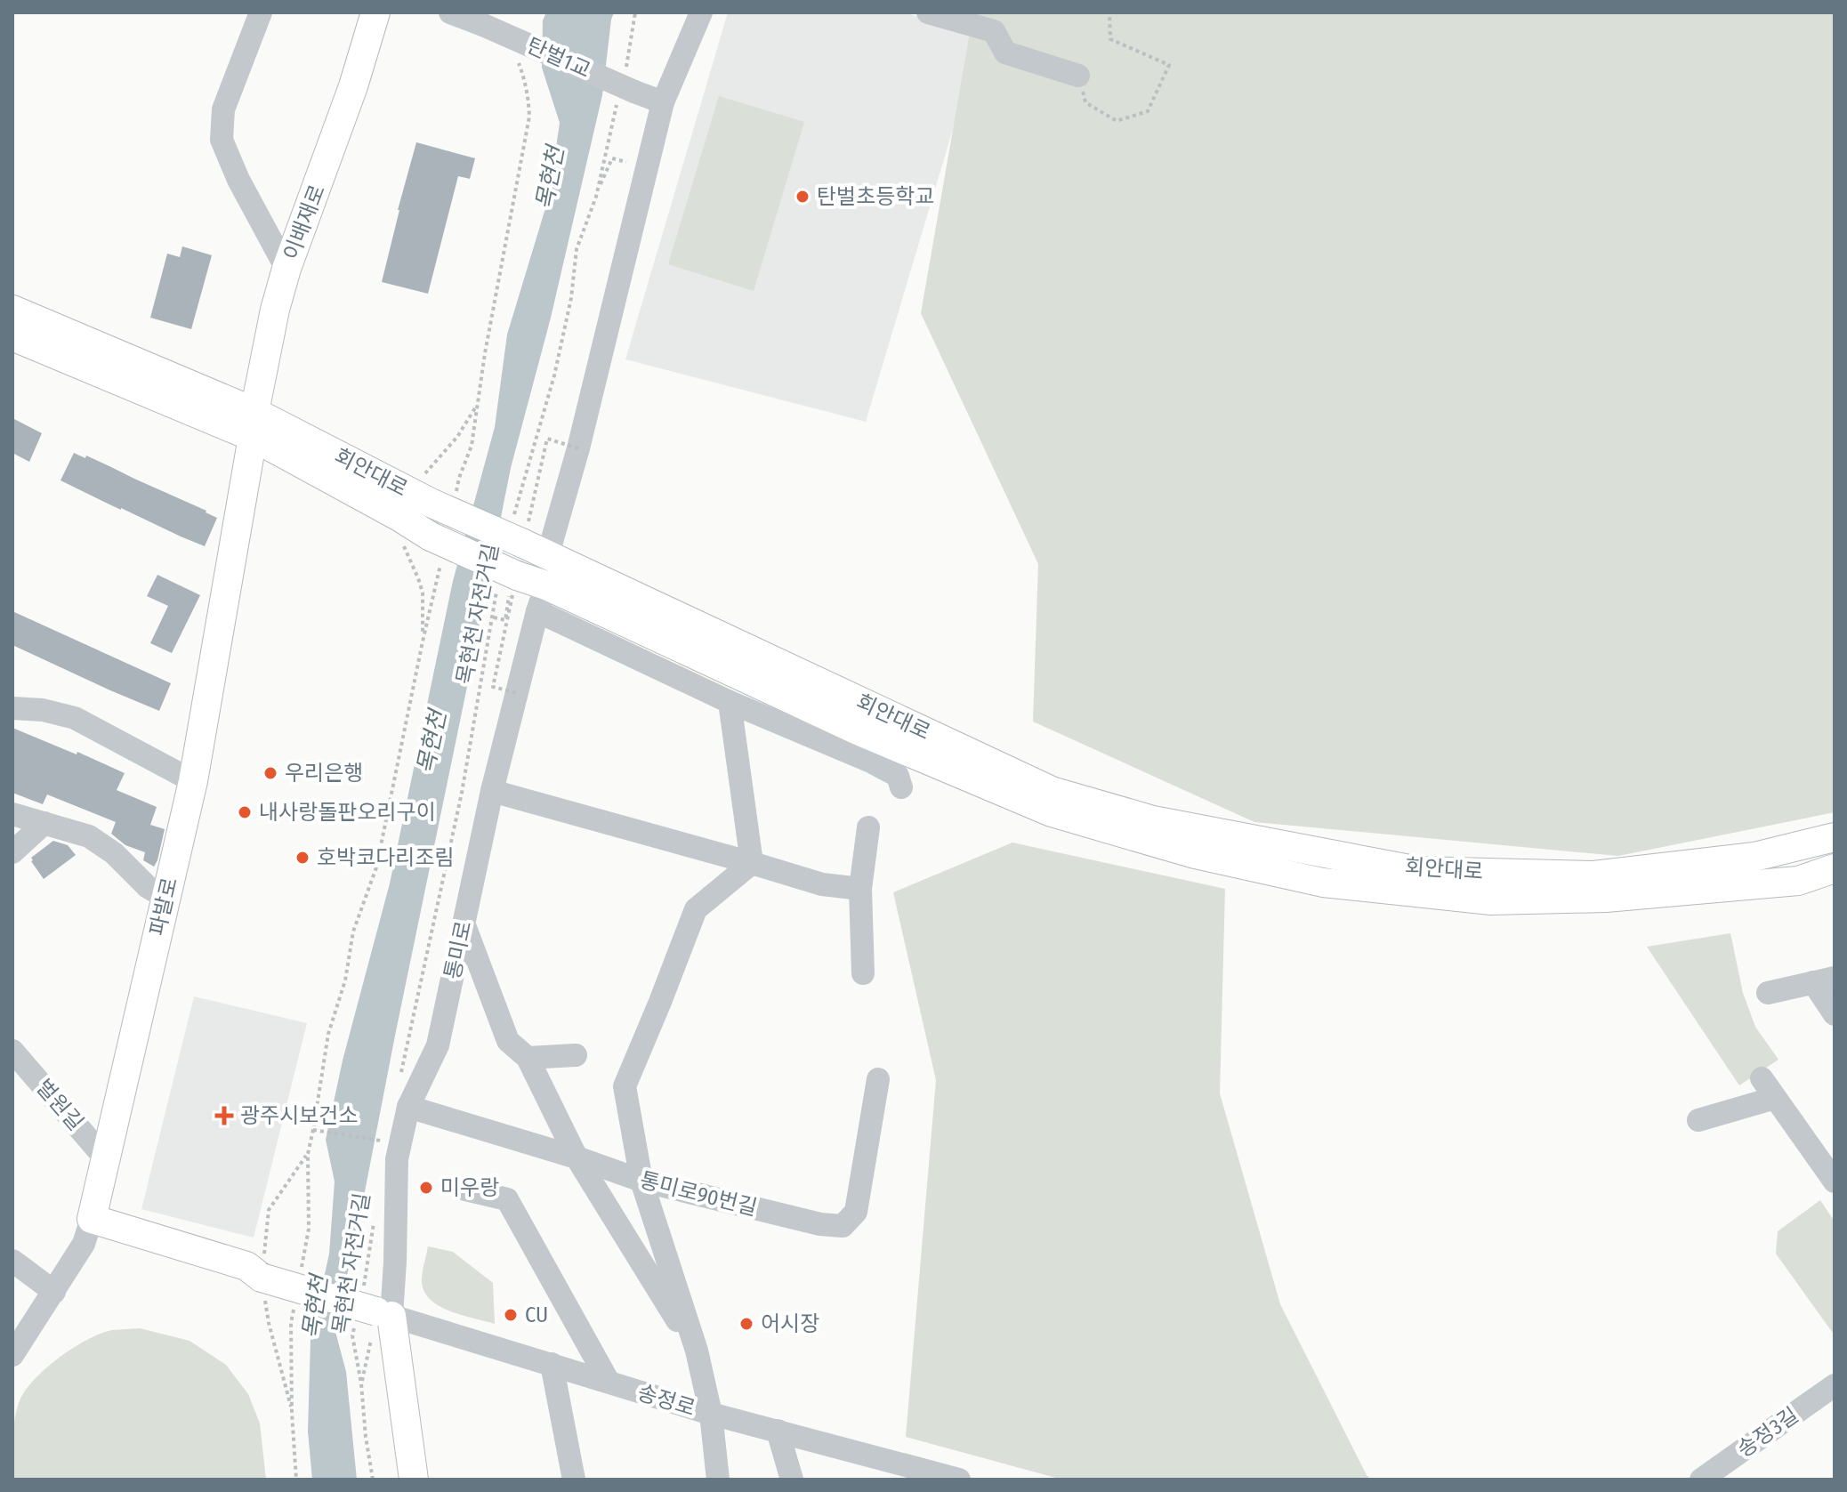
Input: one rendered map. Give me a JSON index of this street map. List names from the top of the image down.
{
  "streets": {
    "main road": [
      "이배재로",
      "회안대로",
      "파발로",
      "통미로"
    ],
    "street": [
      "탄벌1교",
      "벌원길",
      "통미로90번길",
      "송정로",
      "송정3길"
    ],
    "path": ["목현천 자전거길"]
  },
  "crossings": [
    ["탄벌1교", "목현천 자전거길"],
    ["이배재로", "회안대로"],
    ["이배재로", "파발로"],
    ["회안대로", "목현천 자전거길"],
    ["회안대로", "파발로"],
    ["회안대로", "통미로"],
    ["목현천 자전거길", "통미로"],
    ["목현천 자전거길", "송정로"],
    ["파발로", "벌원길"],
    ["통미로", "통미로90번길"],
    ["통미로", "송정로"]
  ],
  "water": ["목현천"],
  "places": {
    "other": [
      "탄벌초등학교",
      "우리은행",
      "내사랑돌판오리구이",
      "호박코다리조림",
      "미우랑",
      "CU",
      "어시장"
    ],
    "health": ["광주시보건소"]
  }
}
